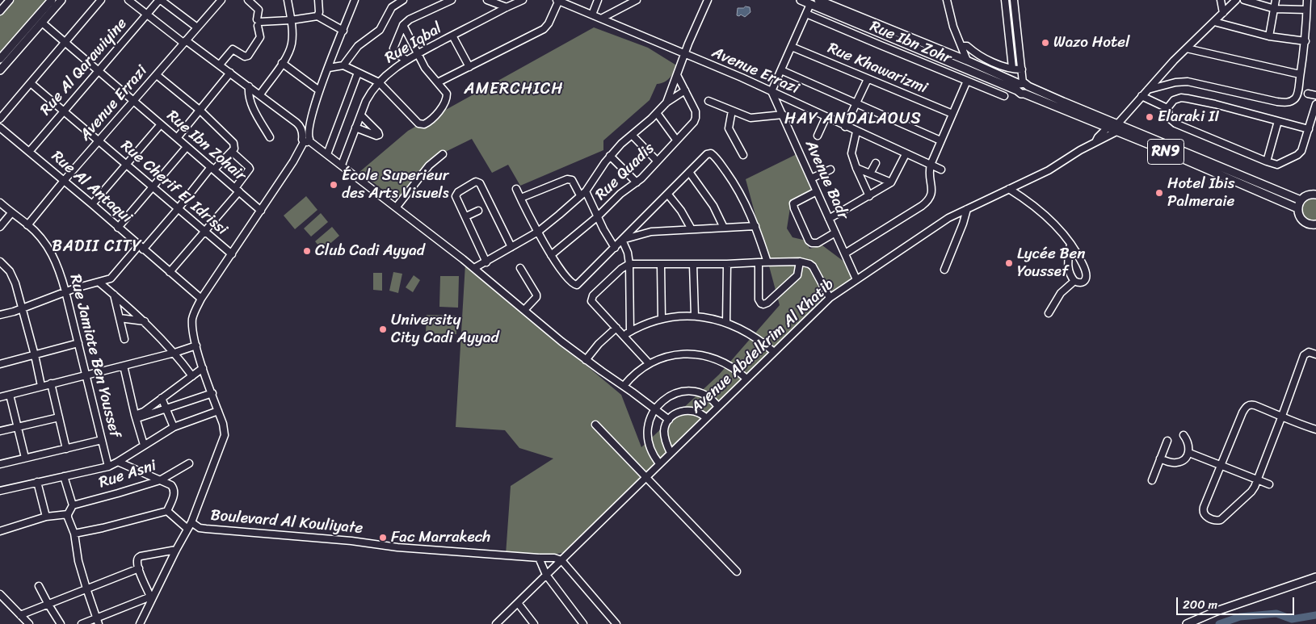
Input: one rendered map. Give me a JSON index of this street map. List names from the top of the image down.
{
  "streets": {
    "main road": ["RN9"],
    "street": [
      "Rue Ibn Zohr",
      "Rue Iqbal",
      "Rue Al Qarawiyine",
      "Rue Khawarizmi",
      "Avenue Errazi",
      "Rue Ibn Zohair",
      "Rue Quadis",
      "Avenue Badr",
      "Rue Al Antaqui",
      "Rue Cherif El Idrissi",
      "Avenue Abdelkrim Al Khatib",
      "Rue Jamiate Ben Youssef",
      "Rue Asni",
      "Boulevard Al Kouliyate"
    ]
  },
  "crossings": [
    ["Rue Al Qarawiyine", "Rue Ibn Zohair"],
    ["Rue Al Qarawiyine", "Rue Al Antaqui"],
    ["Rue Al Qarawiyine", "Rue Cherif El Idrissi"],
    ["Avenue Errazi", "Rue Ibn Zohair"],
    ["Avenue Errazi", "Avenue Badr"],
    ["Avenue Errazi", "Rue Al Antaqui"],
    ["Avenue Errazi", "Rue Cherif El Idrissi"],
    ["Avenue Errazi", "Rue Jamiate Ben Youssef"],
    ["Rue Ibn Zohair", "Boulevard Al Kouliyate"],
    ["RN9", "Avenue Abdelkrim Al Khatib"],
    ["Avenue Badr", "Avenue Abdelkrim Al Khatib"],
    ["Rue Al Antaqui", "Boulevard Al Kouliyate"],
    ["Rue Cherif El Idrissi", "Boulevard Al Kouliyate"],
    ["Avenue Abdelkrim Al Khatib", "Boulevard Al Kouliyate"]
  ],
  "districts": ["AMERCHICH", "HAY ANDALAOUS", "BADII CITY"],
  "places": [
    "Wazo Hotel",
    "Elaraki II",
    "École Superieur des Arts Visuels",
    "Hotel Ibis Palmeraie",
    "Club Cadi Ayyad",
    "Lycée Ben Youssef",
    "University City Cadi Ayyad",
    "Fac Marrakech"
  ],
  "scale_bar": "200 m"
}
